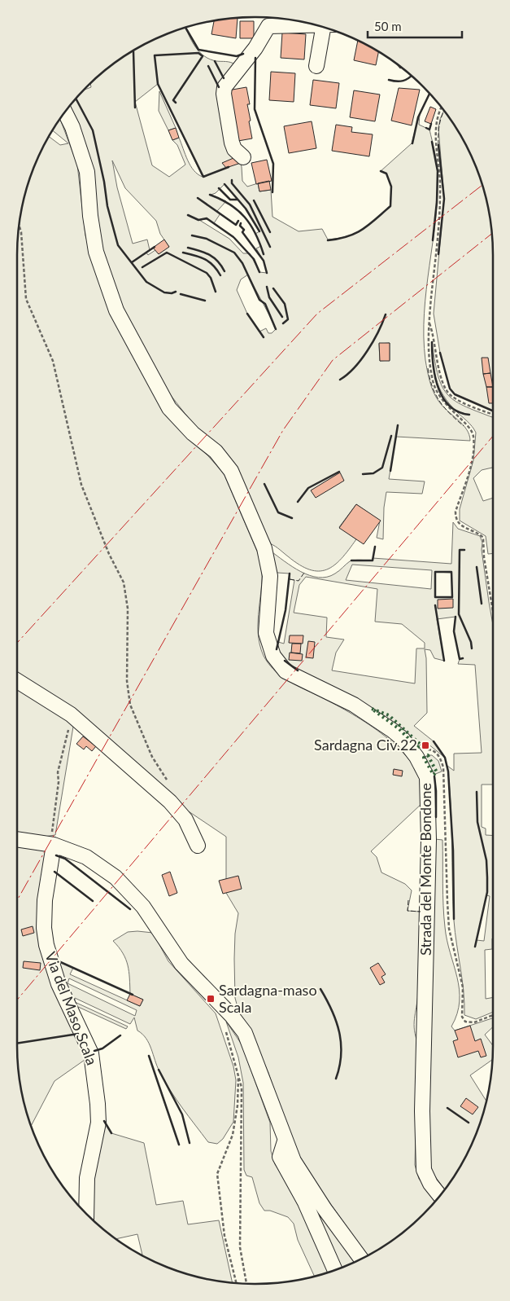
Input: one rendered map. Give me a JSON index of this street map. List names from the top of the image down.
{
  "streets": {
    "street": ["Strada del Monte Bondone", "Via del Maso Scala"]
  },
  "places": {
    "transit": ["Sardagna Civ.22", "Sardagna-maso Scala"]
  },
  "scale_bar": "50 m"
}
